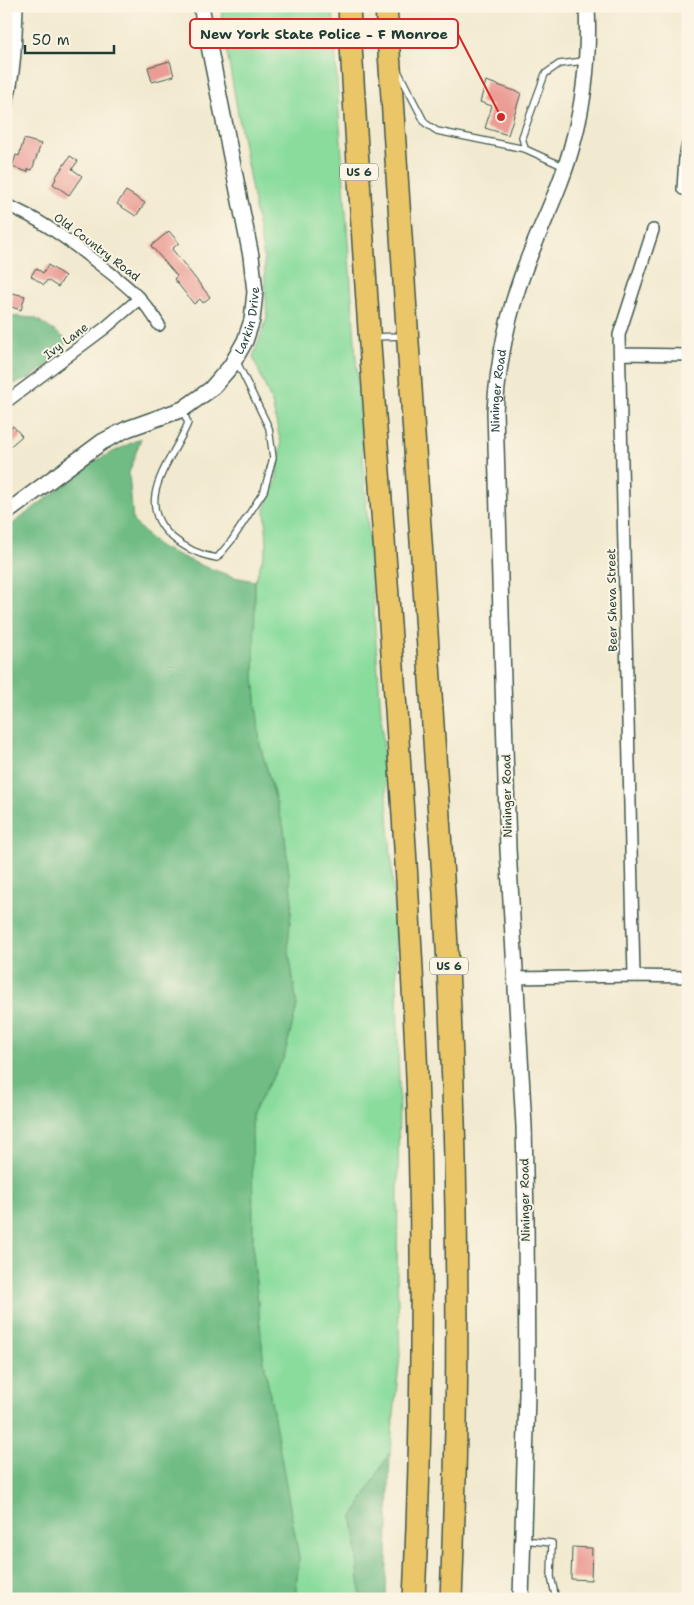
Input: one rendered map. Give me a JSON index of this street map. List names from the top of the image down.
{
  "streets": {
    "highway": ["US 6"],
    "street": [
      "Old Country Road",
      "Larkin Drive",
      "Ivy Lane",
      "Nininger Road",
      "Beer Sheva Street"
    ]
  },
  "crossings": [
    ["Old Country Road", "Ivy Lane"]
  ],
  "places": ["New York State Police - F Monroe"],
  "scale_bar": "50 m"
}
